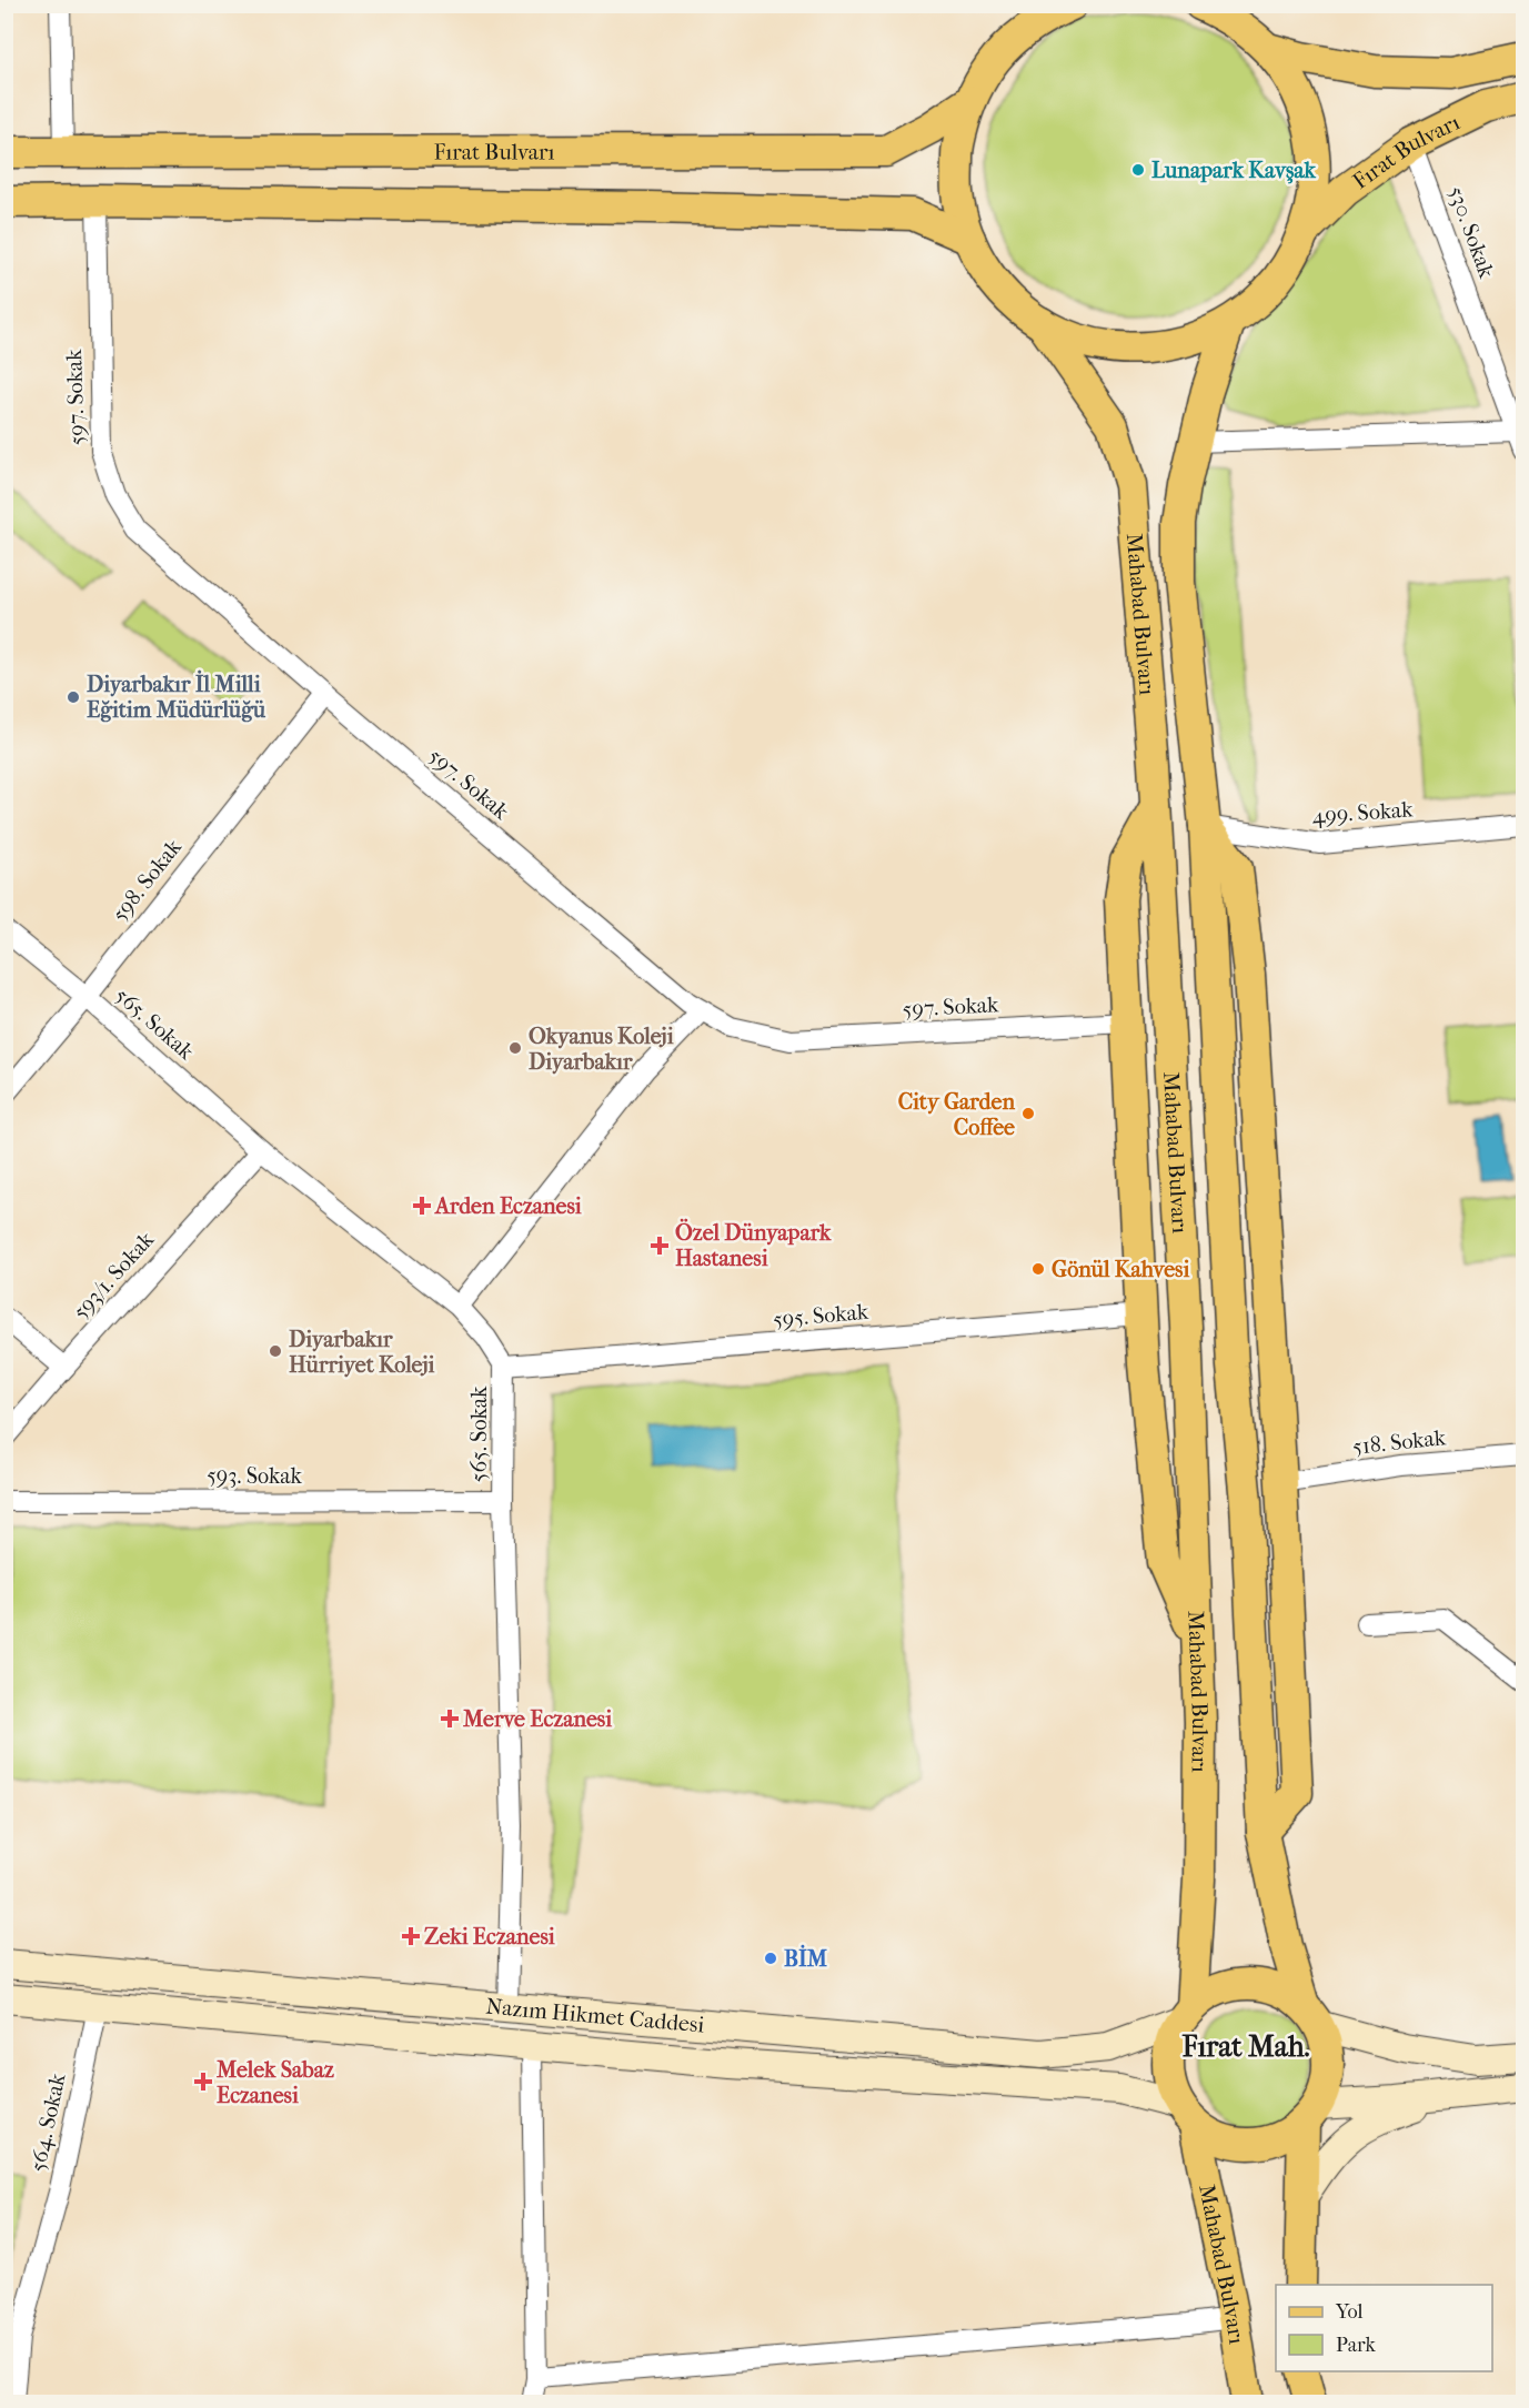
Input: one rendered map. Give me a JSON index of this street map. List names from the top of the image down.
{
  "streets": {
    "main road": ["Fırat Bulvarı", "Mahabad Bulvarı", "Nazım Hikmet Caddesi"],
    "street": [
      "530. Sokak",
      "597. Sokak",
      "499. Sokak",
      "598. Sokak",
      "565. Sokak",
      "593/1. Sokak",
      "595. Sokak",
      "518. Sokak",
      "593. Sokak",
      "564. Sokak"
    ]
  },
  "crossings": [
    ["Fırat Bulvarı", "530. Sokak"],
    ["597. Sokak", "598. Sokak"],
    ["Mahabad Bulvarı", "499. Sokak"],
    ["Mahabad Bulvarı", "Nazım Hikmet Caddesi"],
    ["598. Sokak", "565. Sokak"],
    ["565. Sokak", "593/1. Sokak"],
    ["565. Sokak", "595. Sokak"],
    ["565. Sokak", "593. Sokak"],
    ["565. Sokak", "Nazım Hikmet Caddesi"],
    ["Nazım Hikmet Caddesi", "564. Sokak"]
  ],
  "districts": ["Fırat Mah."],
  "places": {
    "other": [
      "Lunapark Kavşak",
      "Diyarbakır İl Milli Eğitim Müdürlüğü",
      "Okyanus Koleji Diyarbakır",
      "City Garden Coffee",
      "Gönül Kahvesi",
      "Diyarbakır Hürriyet Koleji",
      "BİM"
    ],
    "health": [
      "Arden Eczanesi",
      "Özel Dünyapark Hastanesi",
      "Merve Eczanesi",
      "Zeki Eczanesi",
      "Melek Sabaz Eczanesi"
    ]
  },
  "legend": ["Yol", "Park"]
}
